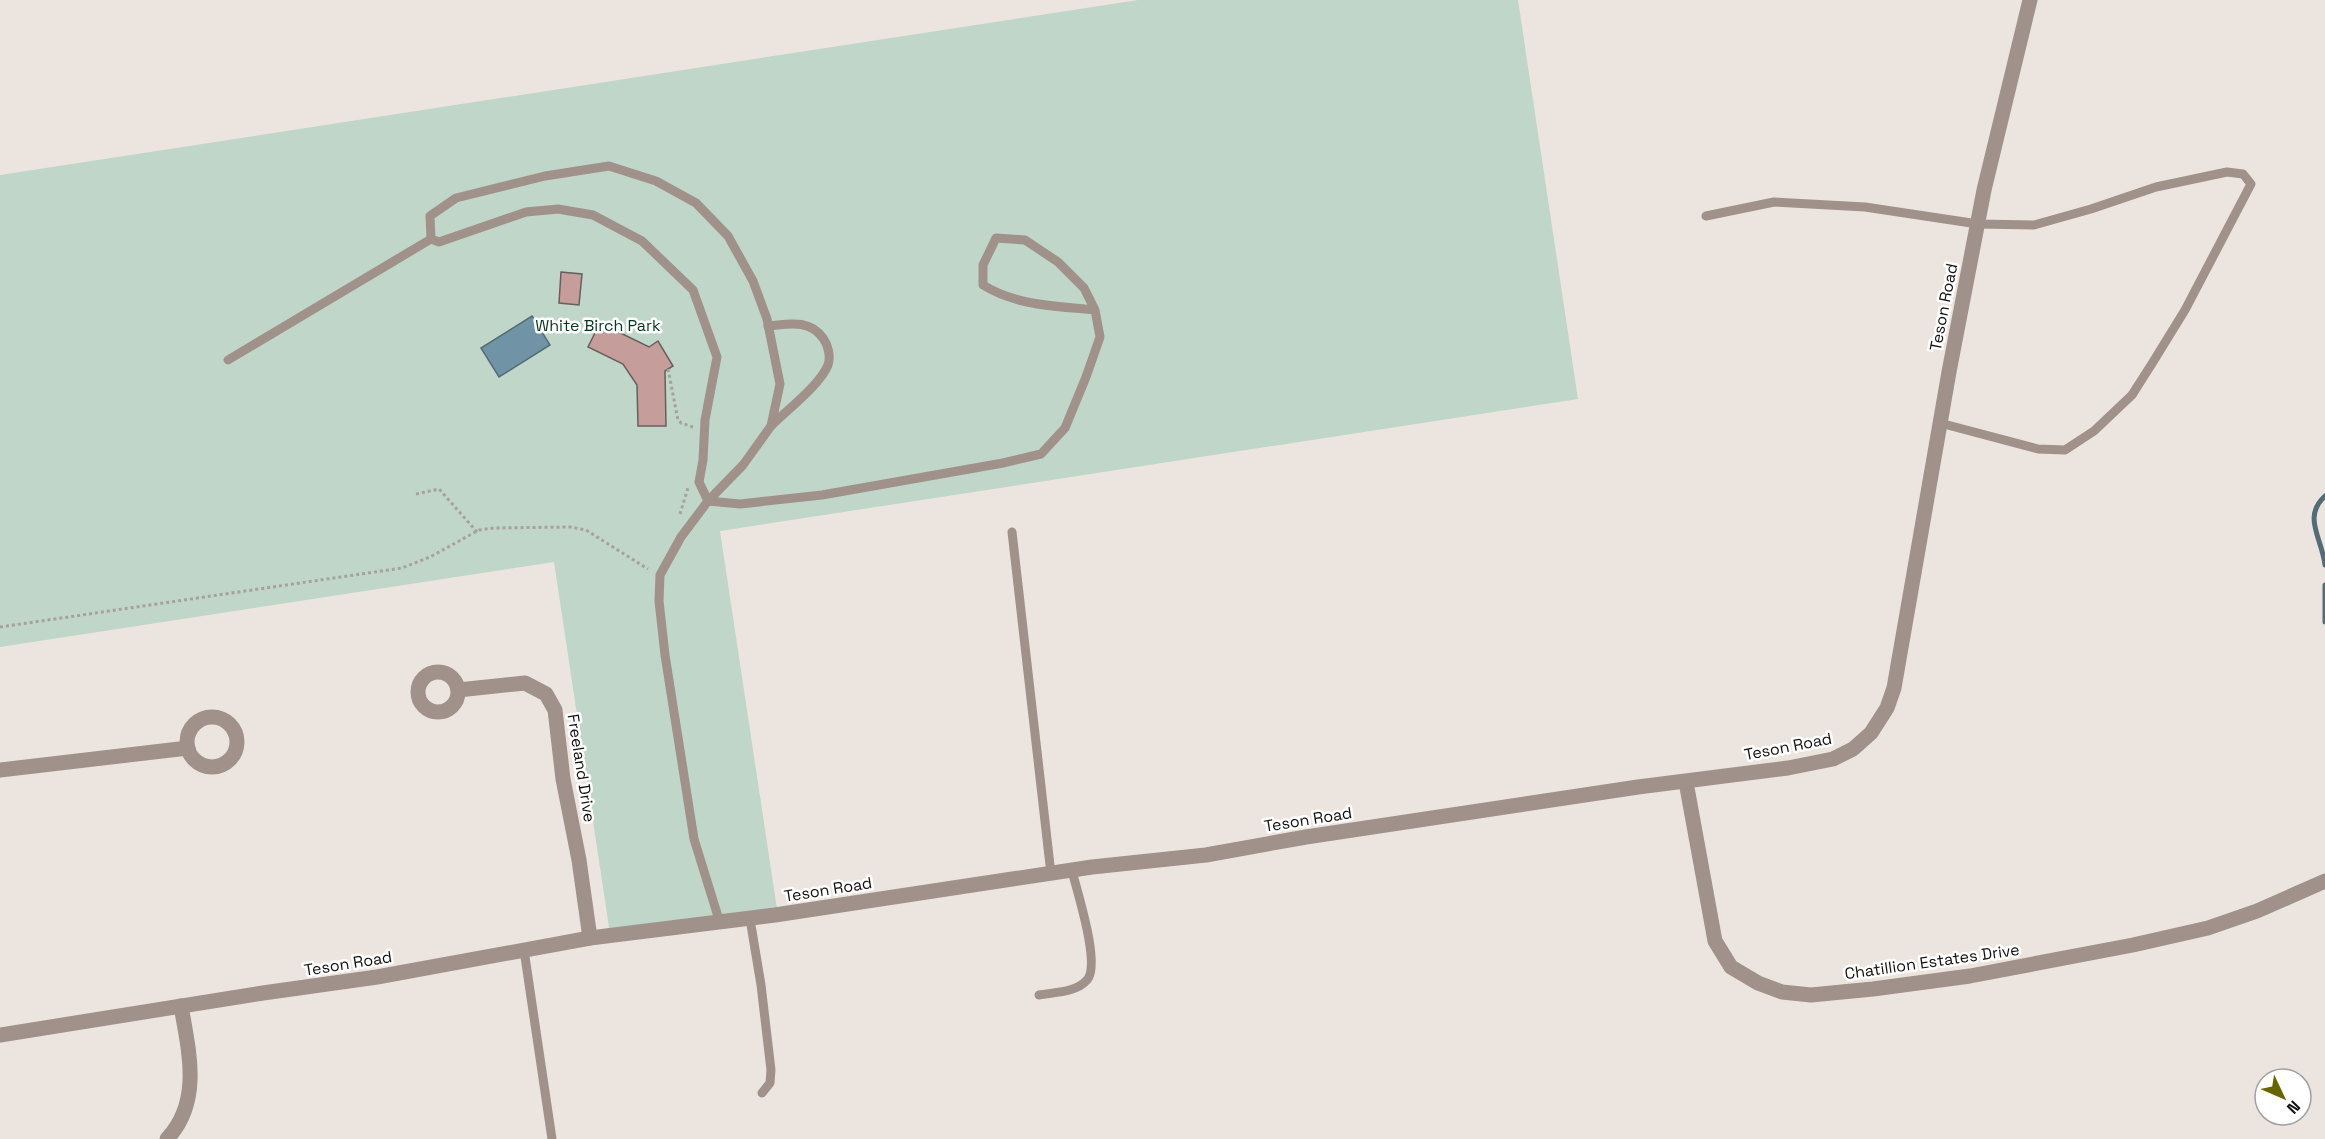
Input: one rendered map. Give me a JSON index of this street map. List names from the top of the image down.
{
  "streets": {
    "street": ["Teson Road", "Freeland Drive", "Chatillion Estates Drive"]
  },
  "crossings": [
    ["Teson Road", "Freeland Drive"],
    ["Teson Road", "Chatillion Estates Drive"]
  ],
  "parks": ["White Birch Park"],
  "north": "bottom right"
}
